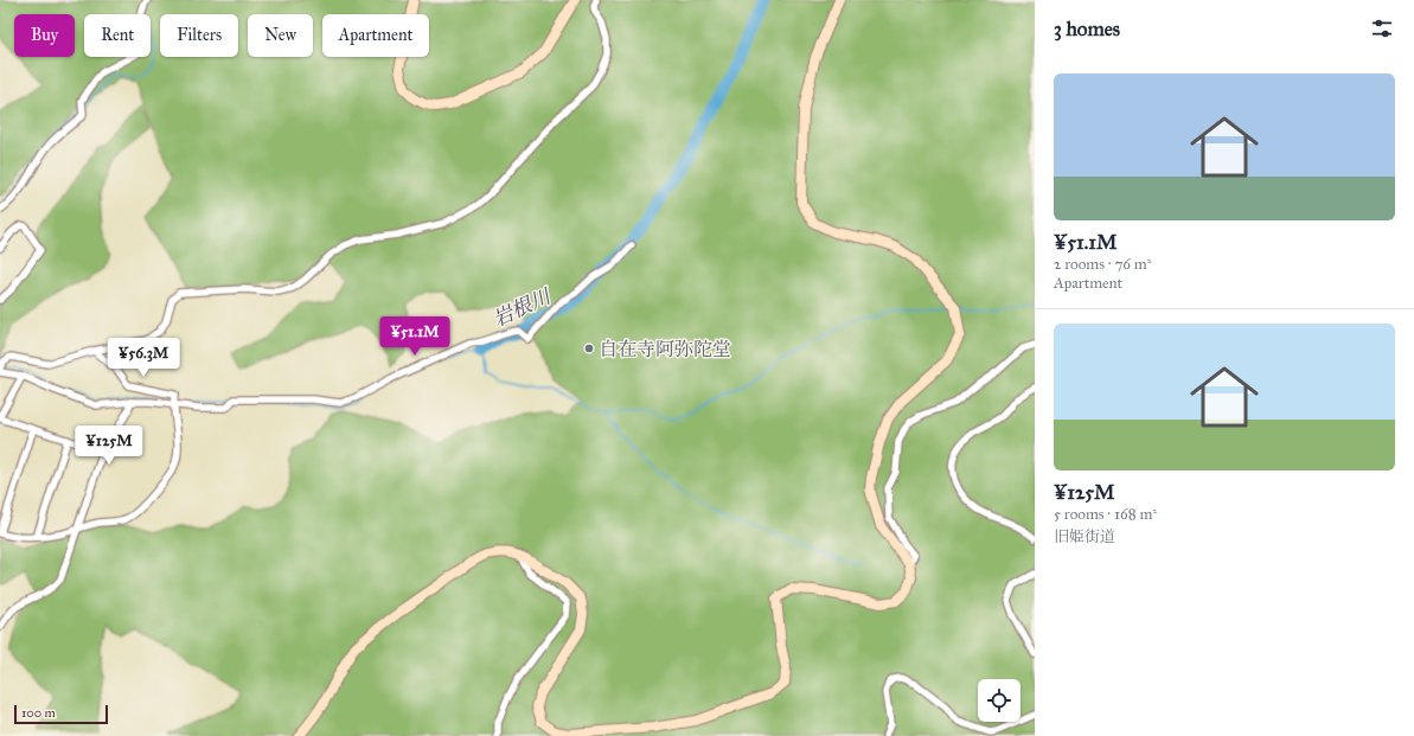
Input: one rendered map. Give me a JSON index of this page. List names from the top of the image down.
{
  "water": ["岩根川"],
  "places": ["自在寺阿弥陀堂"],
  "scale_bar": "100 m",
  "page": {
    "heading": "3 homes",
    "chip": [
      "Buy",
      "Rent",
      "Filters",
      "New",
      "Apartment"
    ],
    "list": [
      {
        "name": "¥51.1M",
        "note": "2 rooms · 76 m² · Apartment"
      },
      {
        "name": "¥125M",
        "note": "5 rooms · 168 m² · 旧姫街道"
      }
    ],
    "price": ["¥51.1M", "¥56.3M", "¥125M"],
    "scale": "100 m"
  }
}
